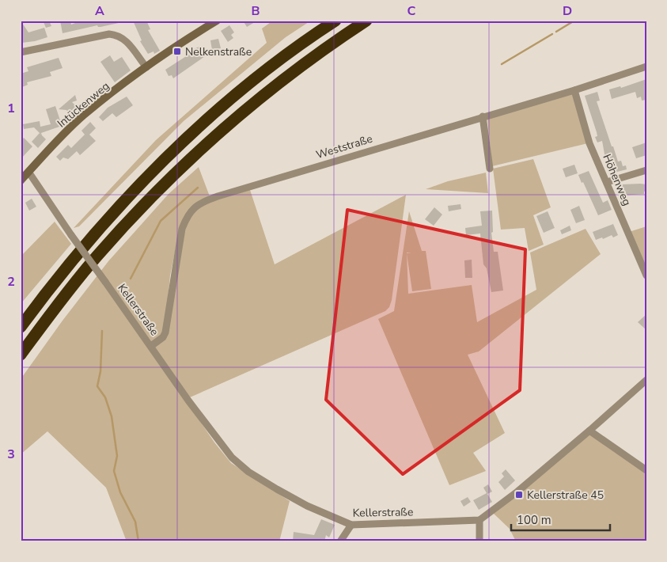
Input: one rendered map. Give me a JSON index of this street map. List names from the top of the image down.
{
  "streets": {
    "street": [
      "Intückenweg",
      "Weststraße",
      "Höhenweg",
      "Kellerstraße"
    ]
  },
  "crossings": [
    ["Intückenweg", "Kellerstraße"],
    ["Weststraße", "Höhenweg"],
    ["Weststraße", "Kellerstraße"]
  ],
  "places": {
    "transit": ["Nelkenstraße", "Kellerstraße 45"]
  },
  "scale_bar": "100 m",
  "grid": {
    "columns": [
      "A",
      "B",
      "C",
      "D"
    ],
    "rows": ["1", "2", "3"]
  }
}
